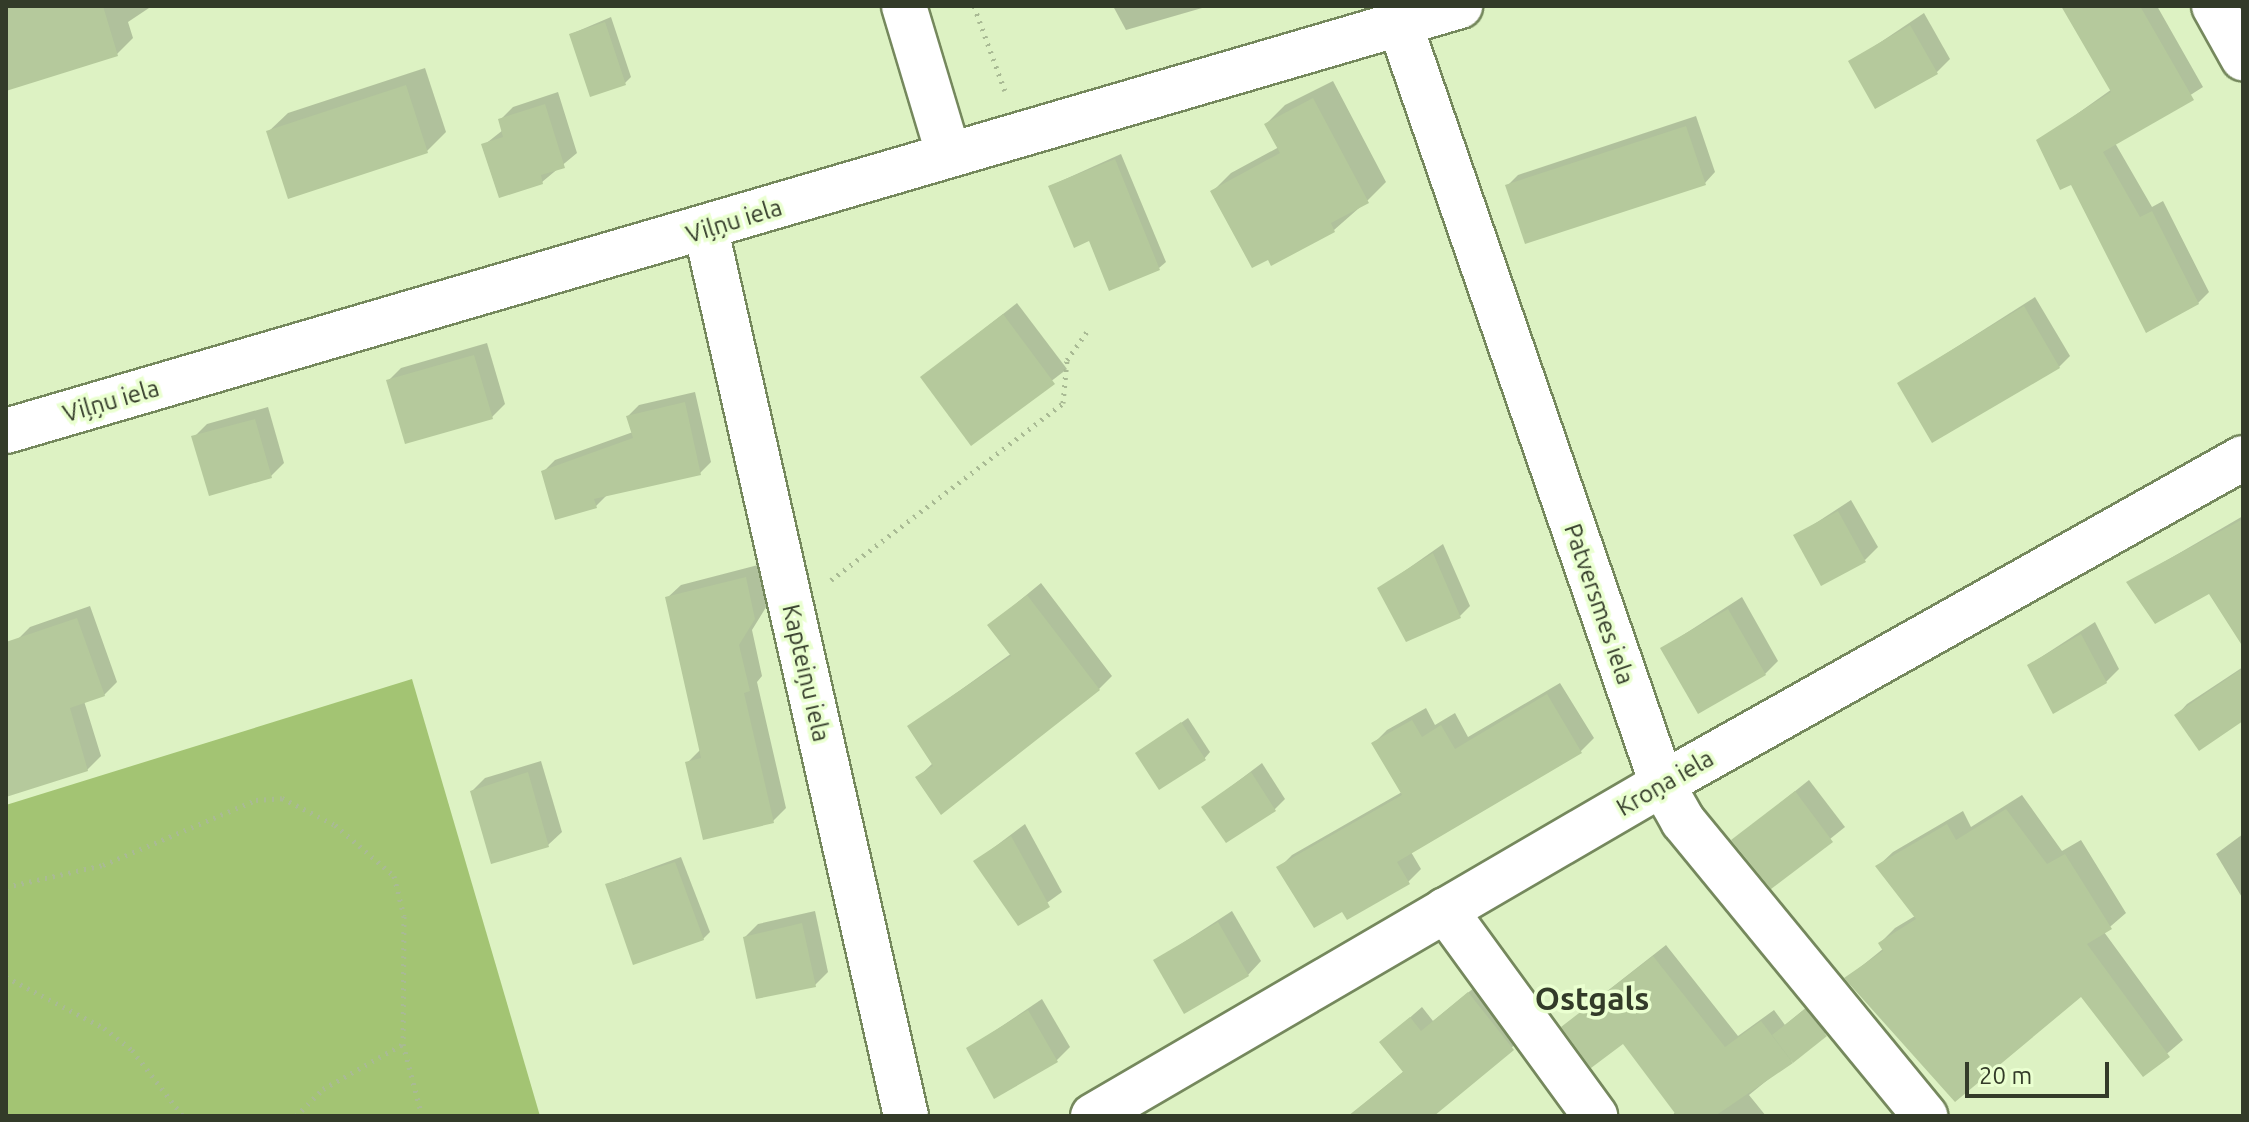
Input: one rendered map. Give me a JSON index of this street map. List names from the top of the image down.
{
  "streets": {
    "street": [
      "Viļņu iela",
      "Patversmes iela",
      "Kapteiņu iela",
      "Kroņa iela"
    ]
  },
  "crossings": [
    ["Viļņu iela", "Patversmes iela"],
    ["Viļņu iela", "Kapteiņu iela"],
    ["Patversmes iela", "Kroņa iela"]
  ],
  "districts": ["Ostgals"],
  "scale_bar": "20 m"
}
